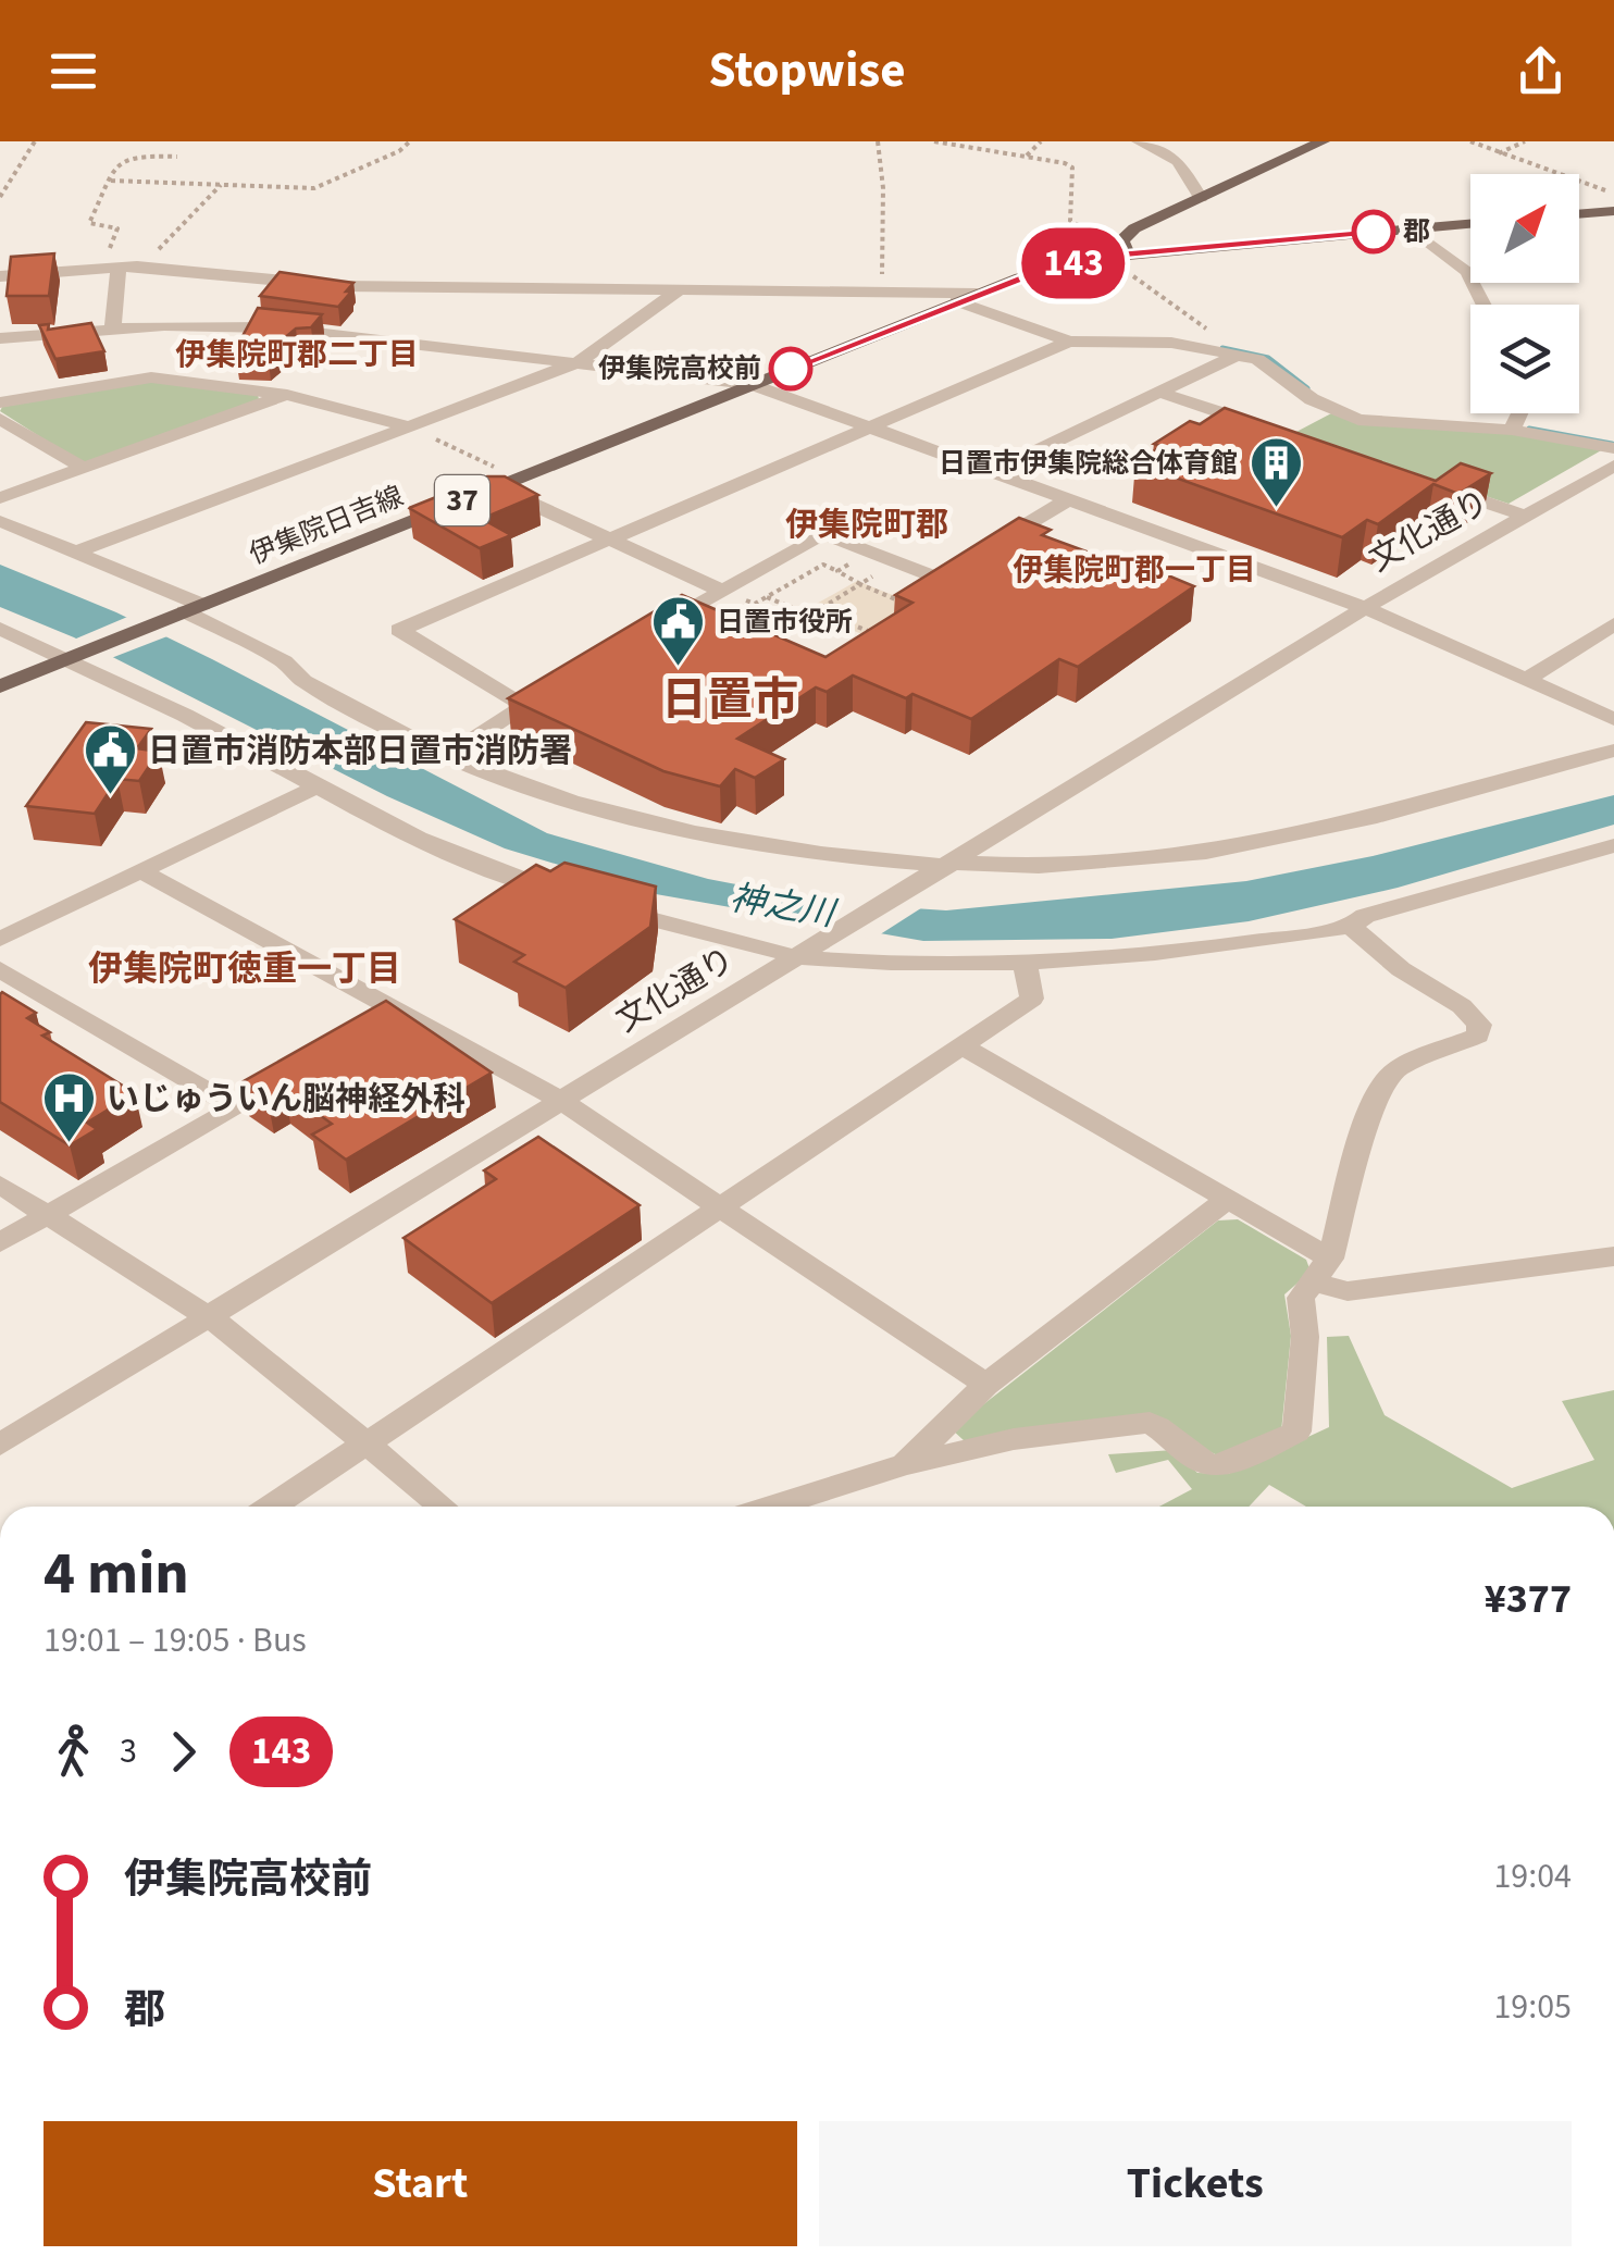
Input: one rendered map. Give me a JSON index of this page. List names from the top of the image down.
{
  "streets": {
    "main road": ["37", "伊集院日吉線"],
    "street": ["文化通り"]
  },
  "districts": [
    "伊集院町郡二丁目",
    "伊集院町郡",
    "伊集院町郡一丁目",
    "日置市",
    "伊集院町徳重一丁目"
  ],
  "water": ["神之川"],
  "places": {
    "other": ["郡", "伊集院高校前"],
    "building": ["日置市伊集院総合体育館"],
    "public building": ["日置市役所", "日置市消防本部日置市消防署"],
    "hospital": ["いじゅういん脳神経外科"]
  },
  "lines": ["bus line 143"],
  "north": "top right",
  "page": {
    "header": "Stopwise",
    "on_map": "143",
    "heading": ["4 min", "19:01 – 19:05 · Bus", "¥377"],
    "legs": ["3", "143"],
    "list": [
      {
        "name": "伊集院高校前",
        "value": "19:04"
      },
      {
        "name": "郡",
        "value": "19:05"
      }
    ],
    "buttons": ["Start", "Tickets"]
  }
}
